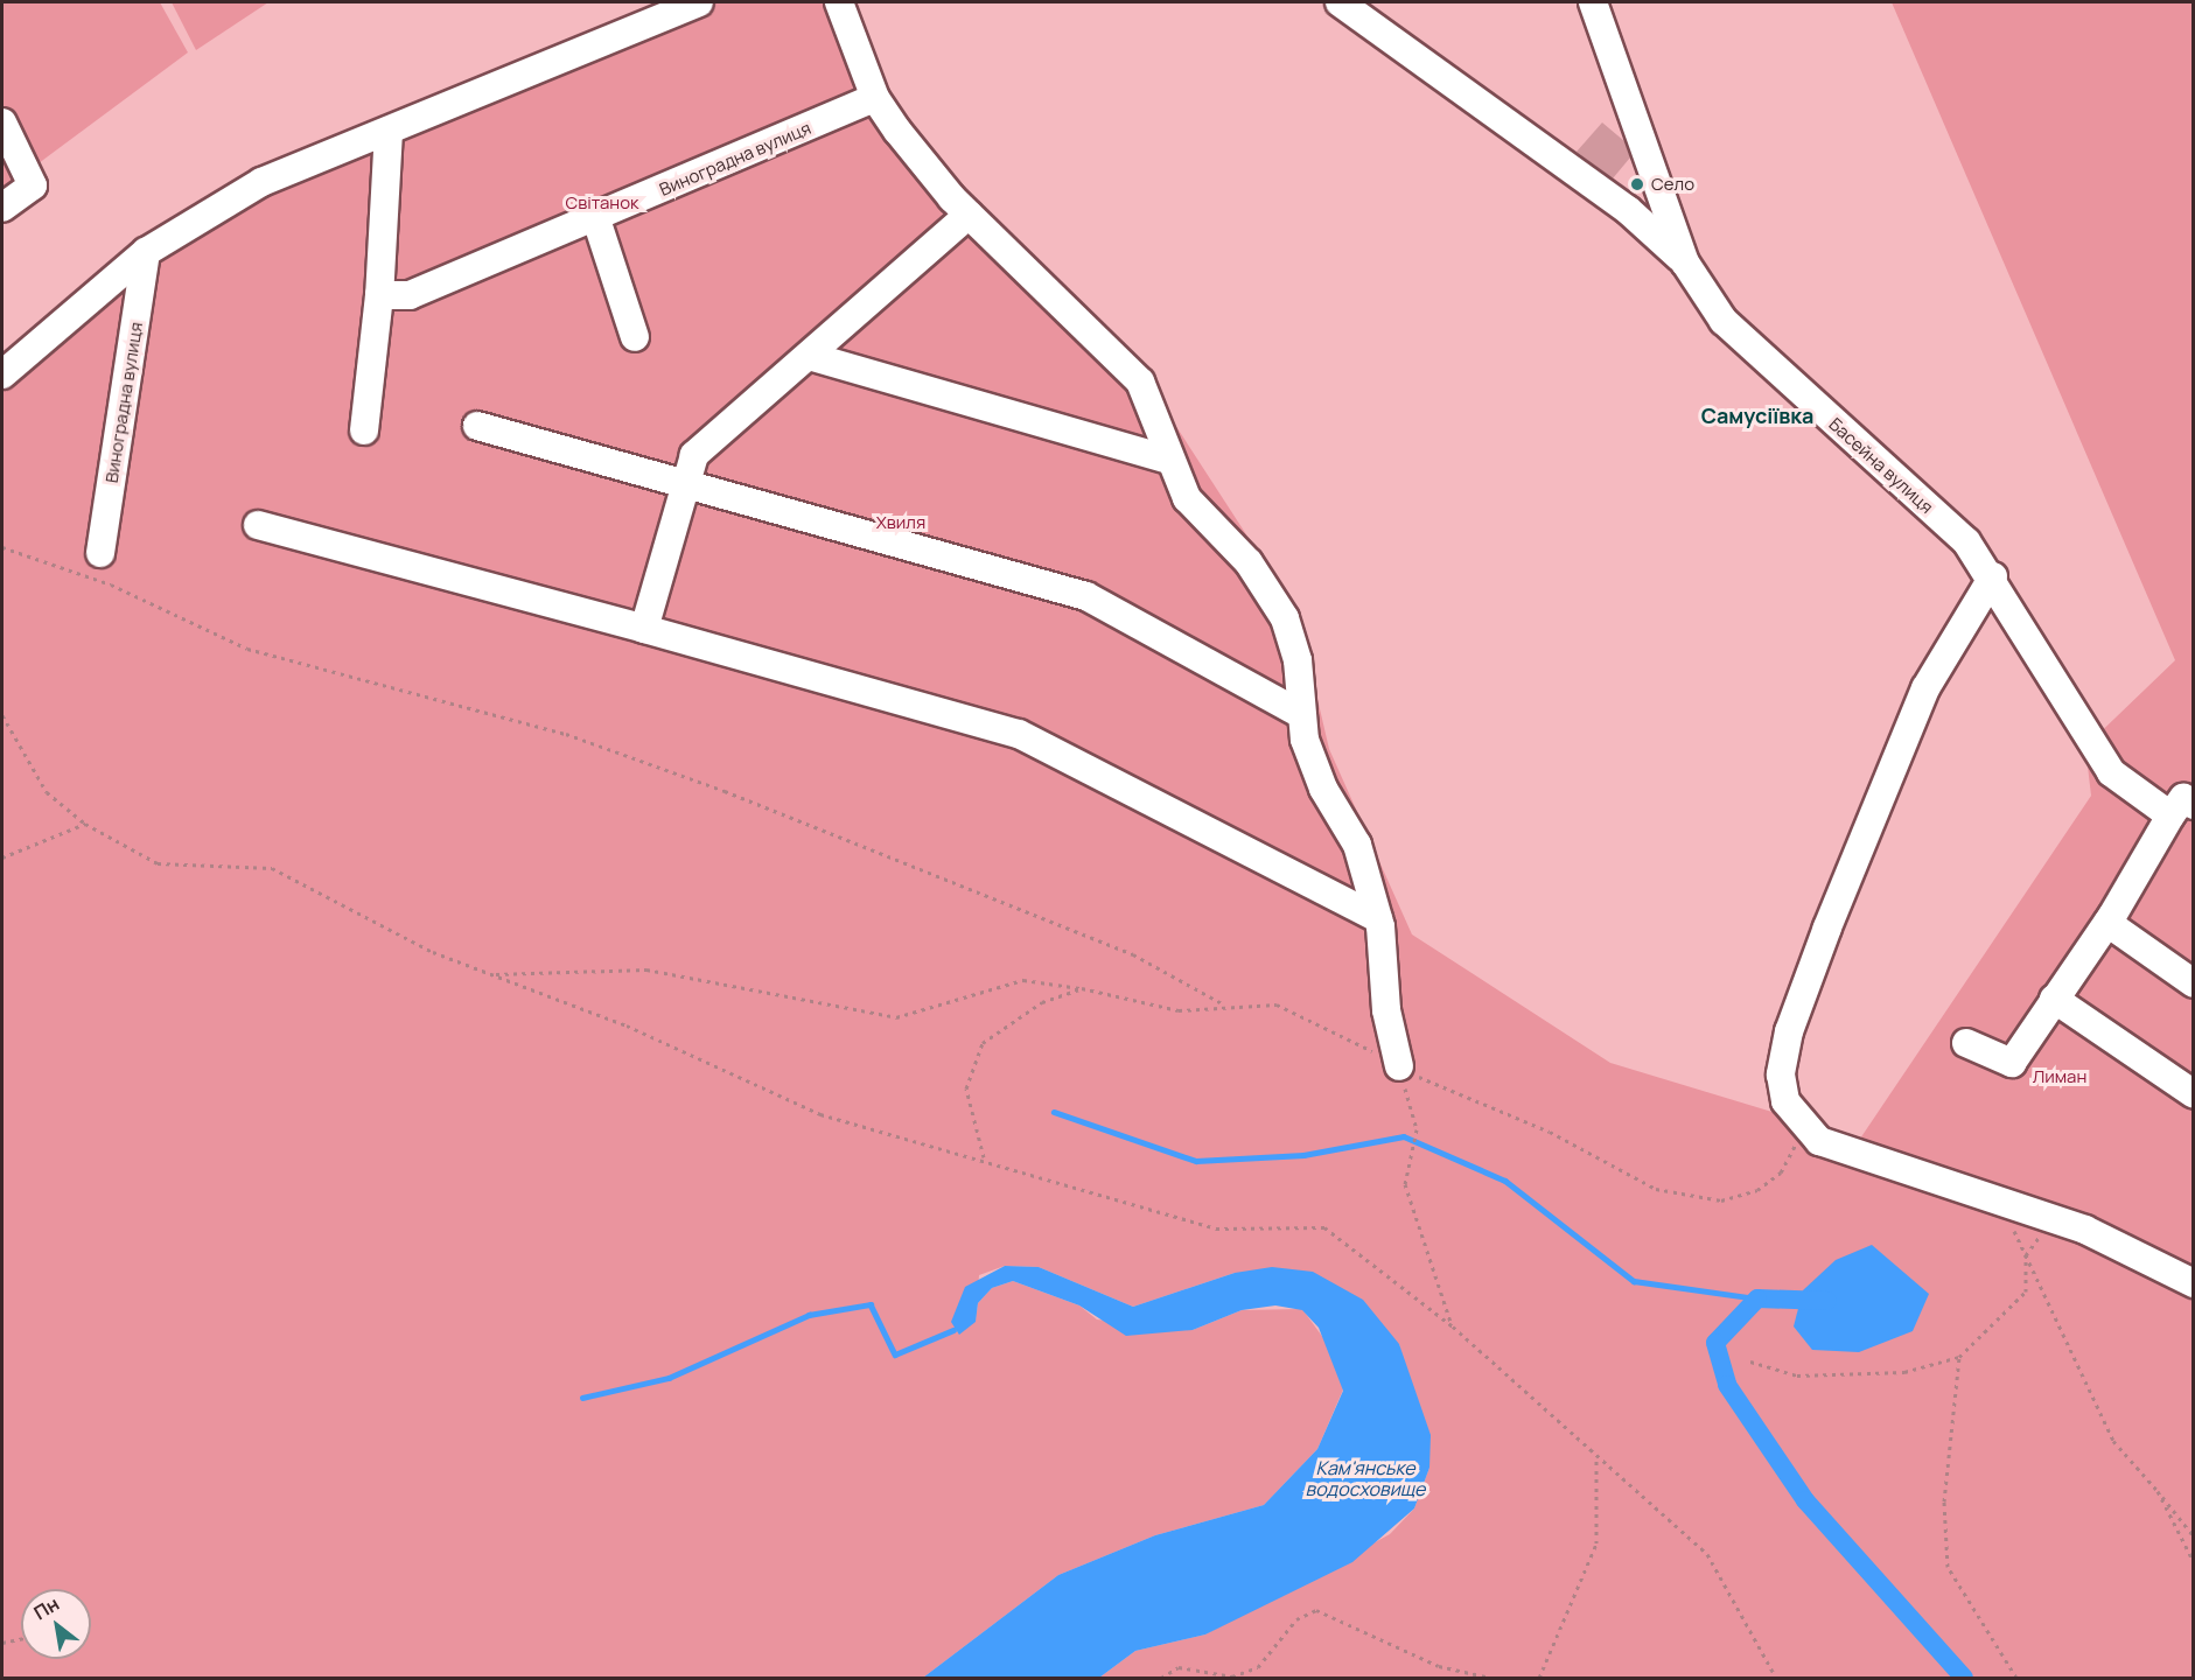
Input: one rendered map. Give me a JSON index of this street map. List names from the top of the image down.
{
  "streets": {
    "street": ["Виноградна вулиця", "Басейна вулиця"]
  },
  "districts": ["Самусіївка"],
  "water": ["Кам'янське водосховище"],
  "parks": ["Світанок", "Хвиля", "Лиман"],
  "places": ["Село"],
  "north": "top left"
}
